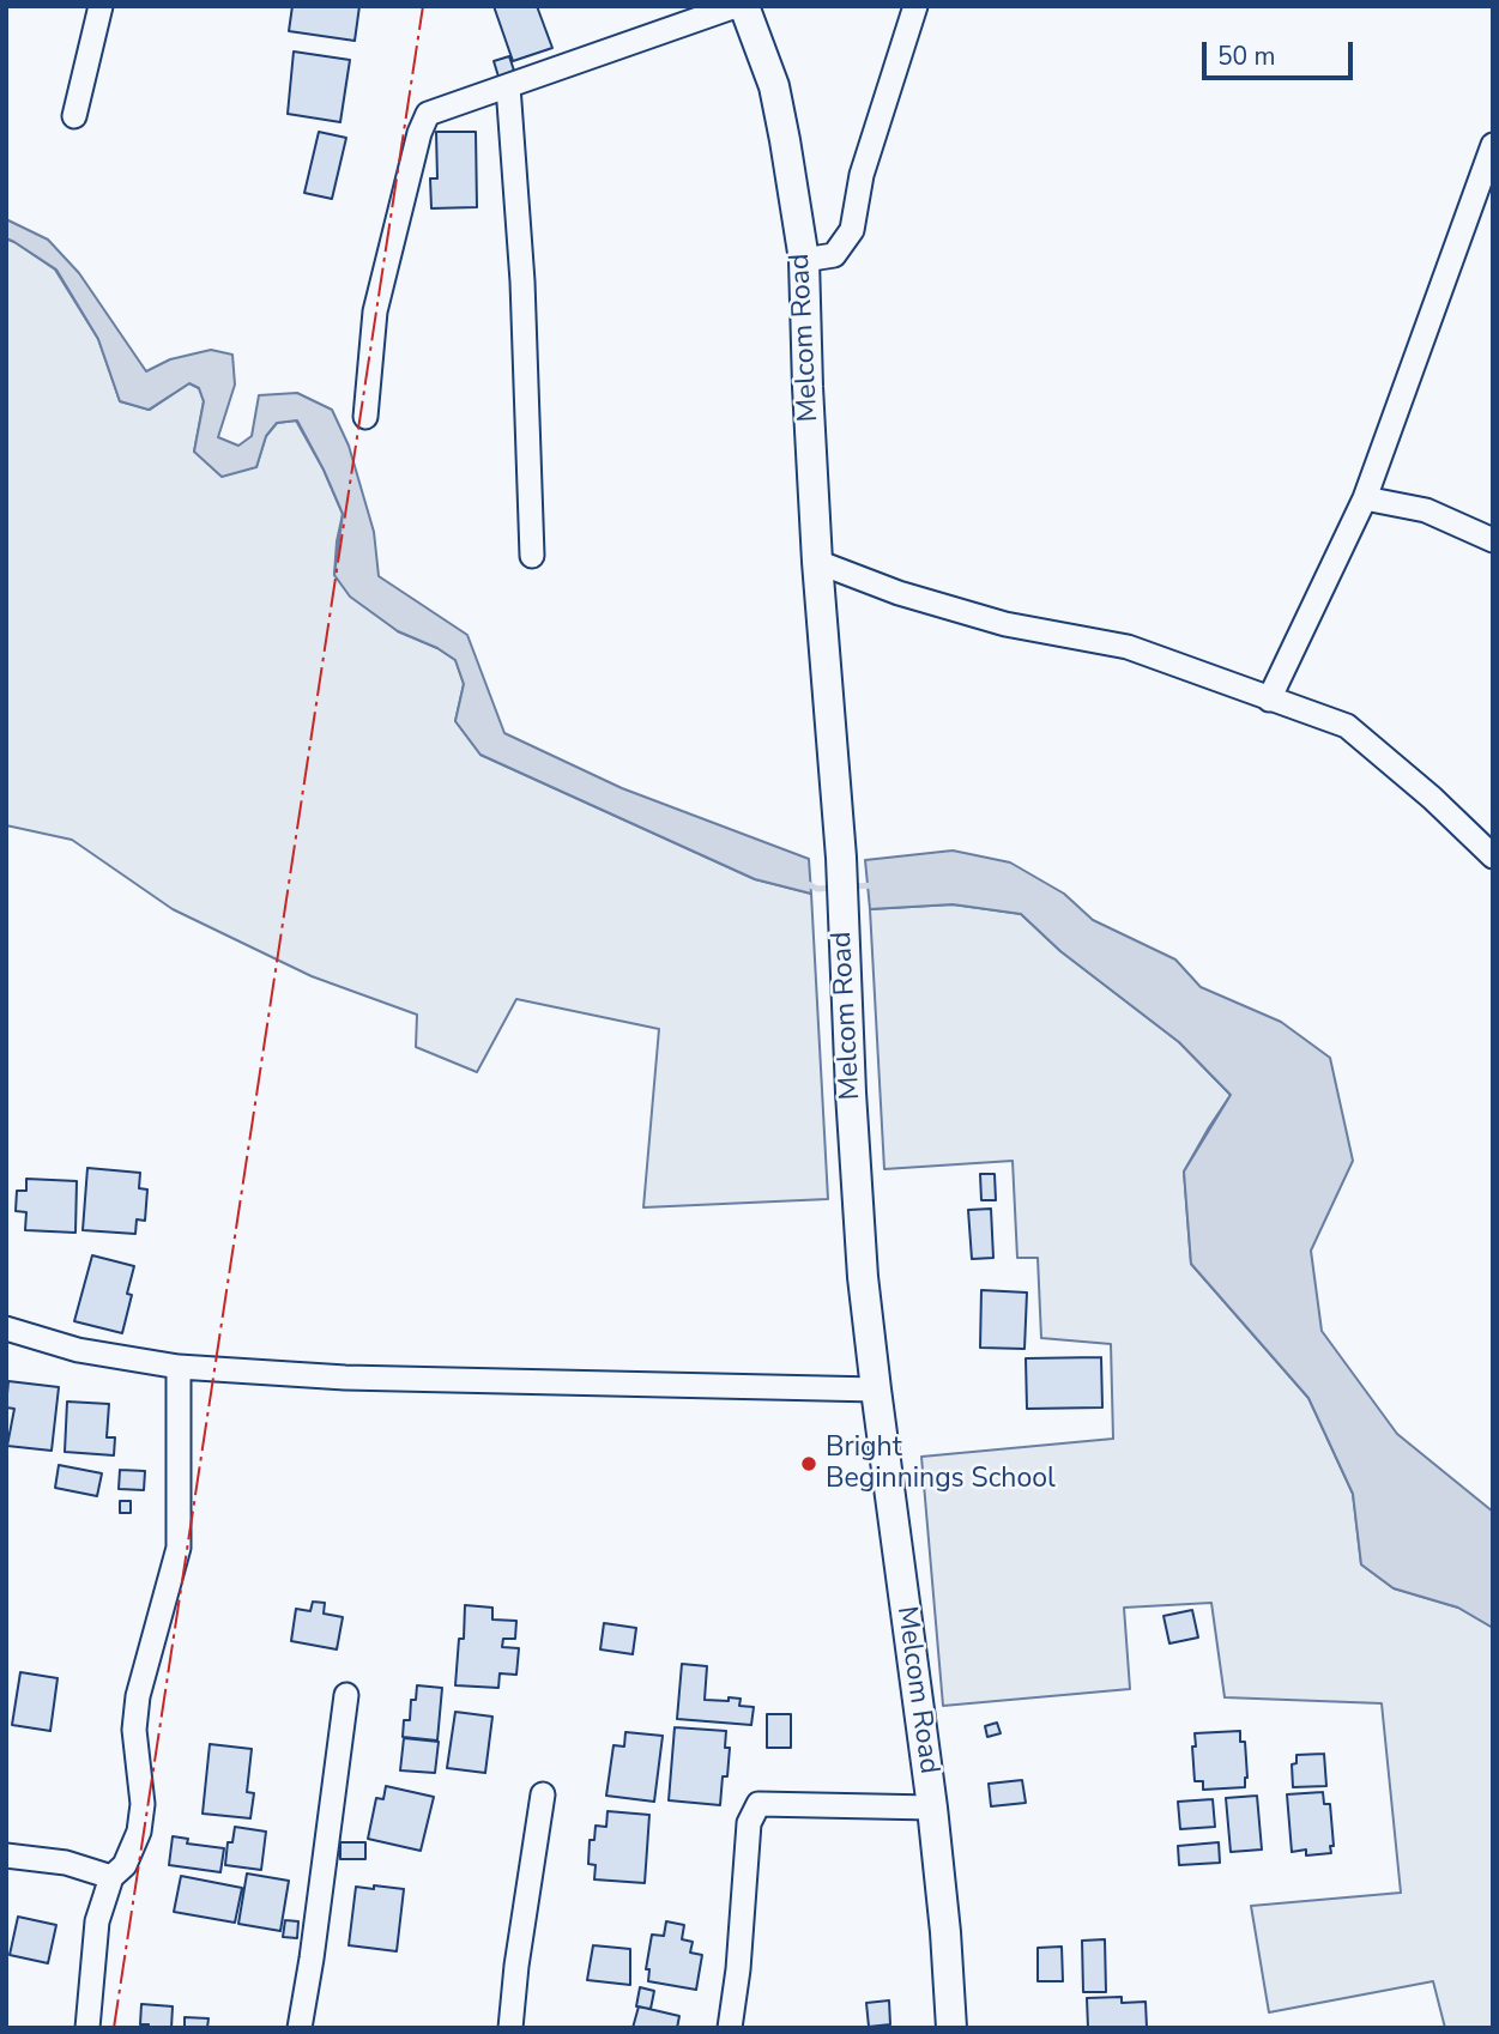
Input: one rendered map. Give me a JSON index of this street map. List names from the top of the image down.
{
  "streets": {
    "main road": ["Melcom Road"]
  },
  "places": ["Bright Beginnings School"],
  "scale_bar": "50 m"
}
